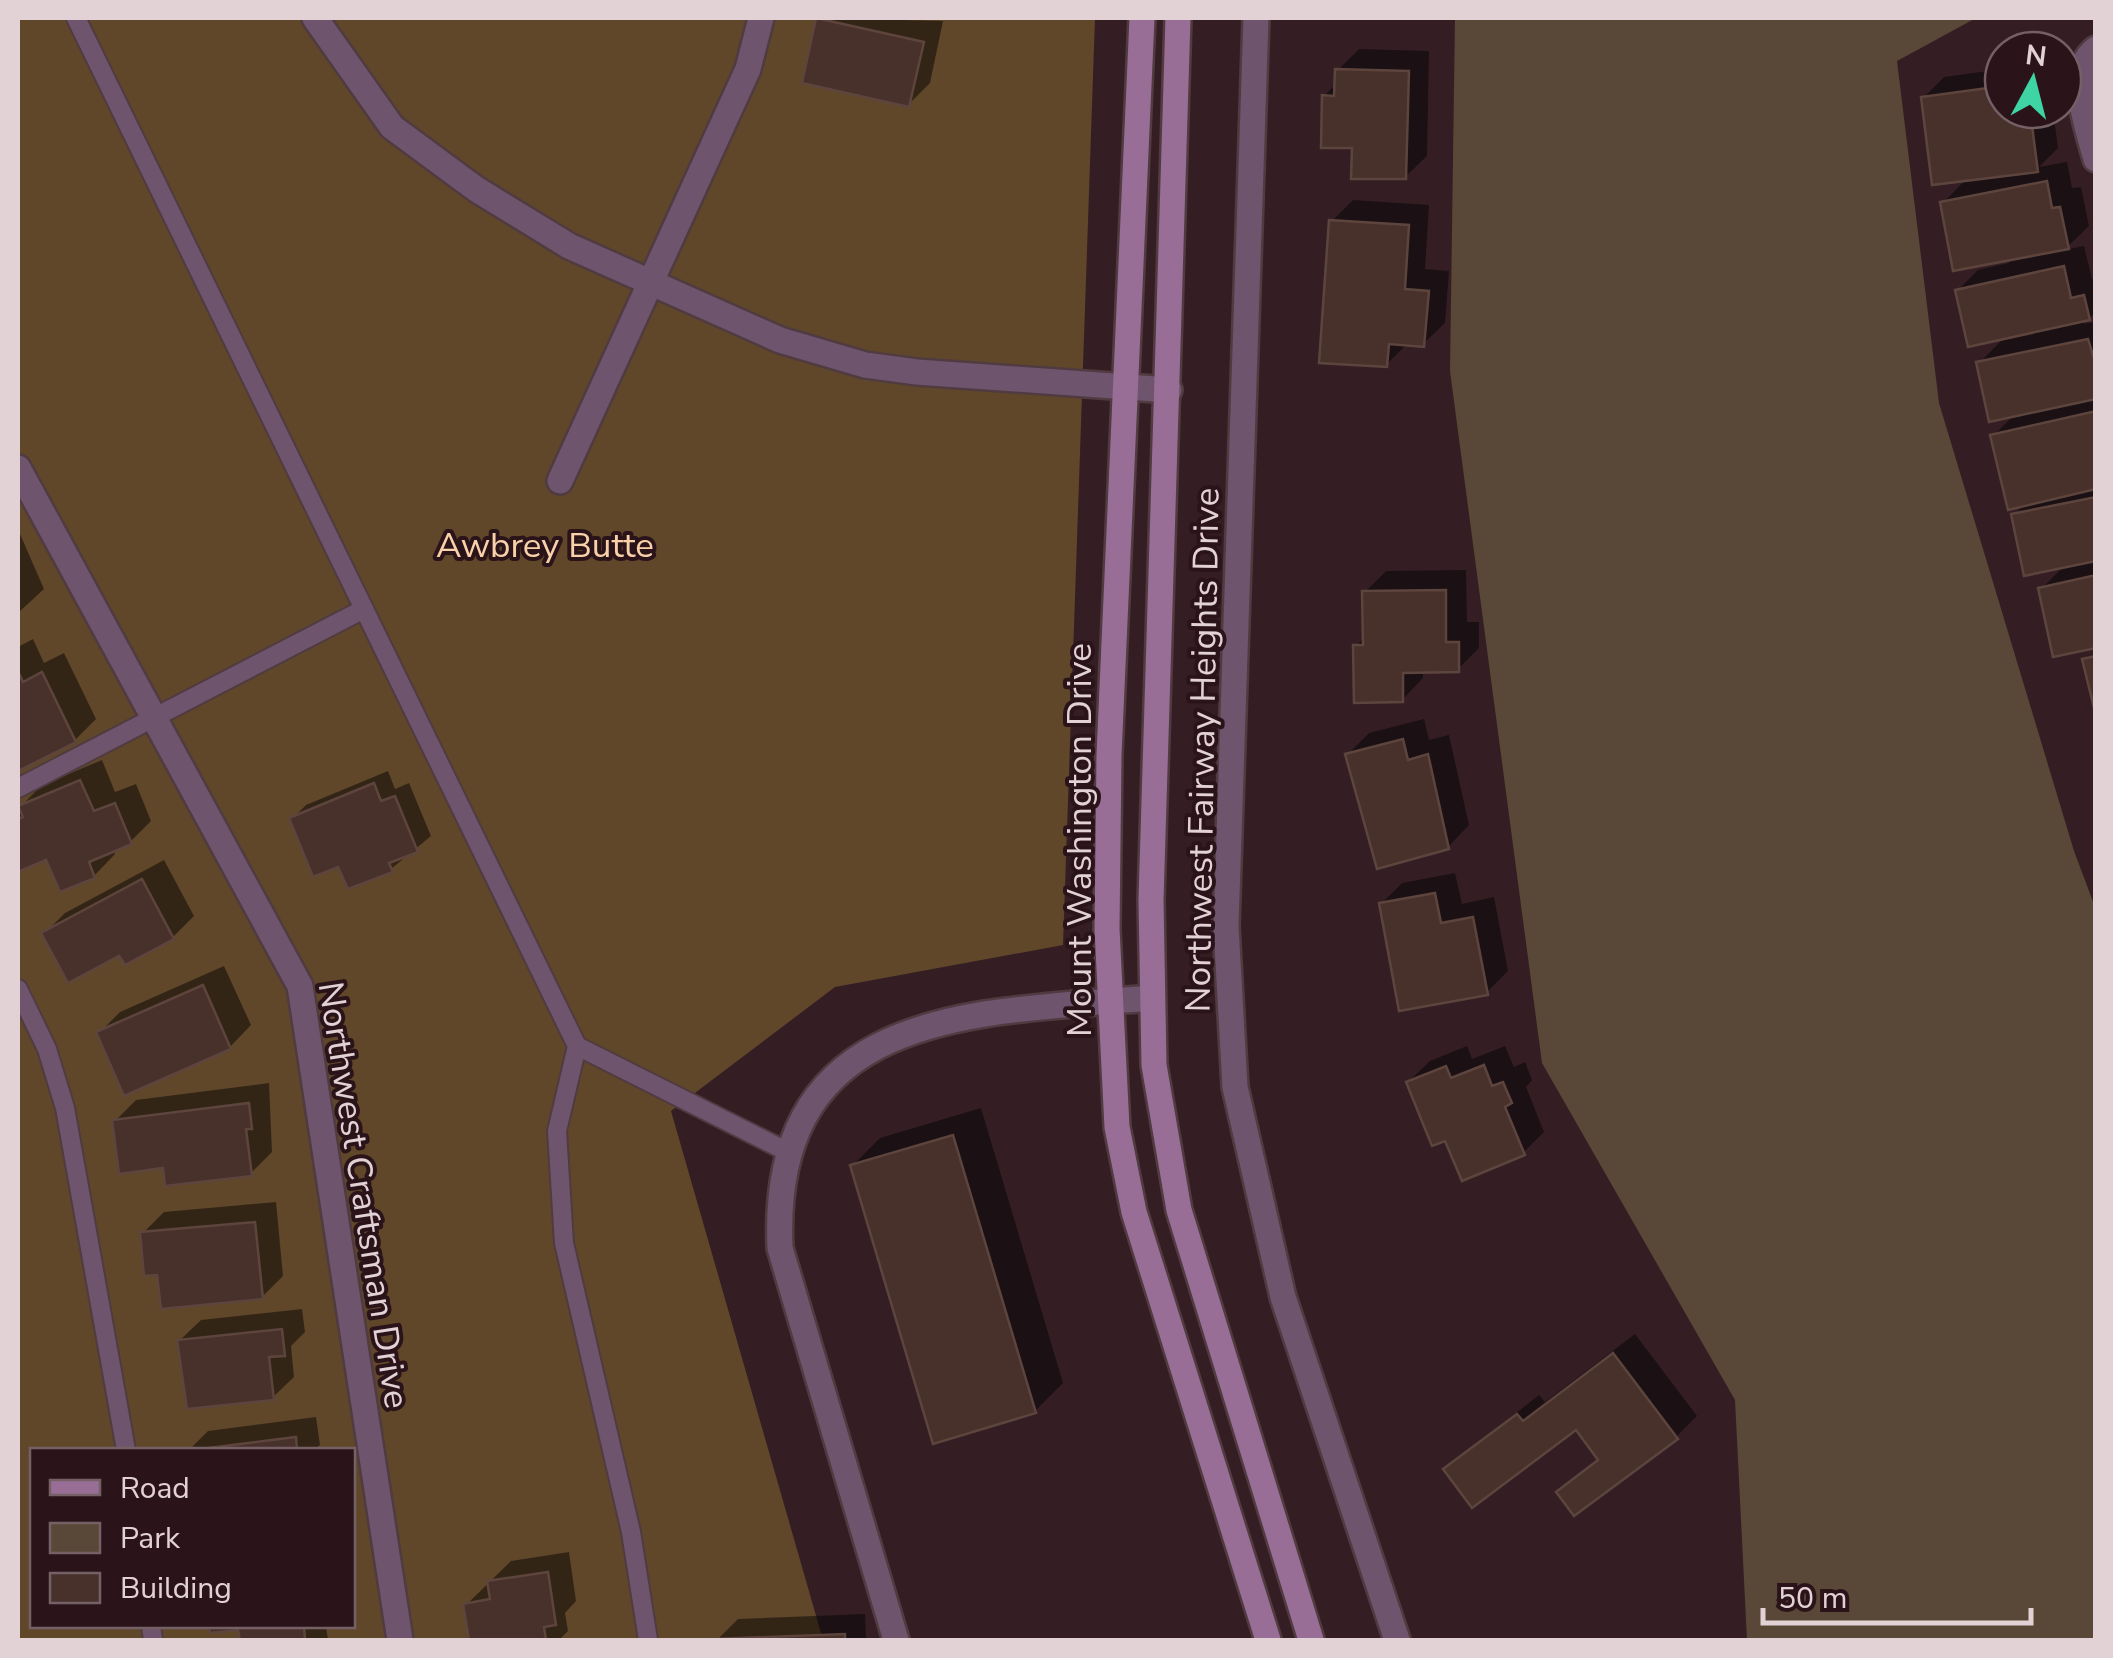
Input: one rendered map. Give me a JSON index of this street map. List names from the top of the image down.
{
  "streets": {
    "main road": ["Mount Washington Drive"],
    "street": ["Northwest Fairway Heights Drive", "Northwest Craftsman Drive"]
  },
  "parks": ["Awbrey Butte"],
  "legend": ["Road", "Park", "Building"],
  "scale_bar": "50 m",
  "north": "top"
}
